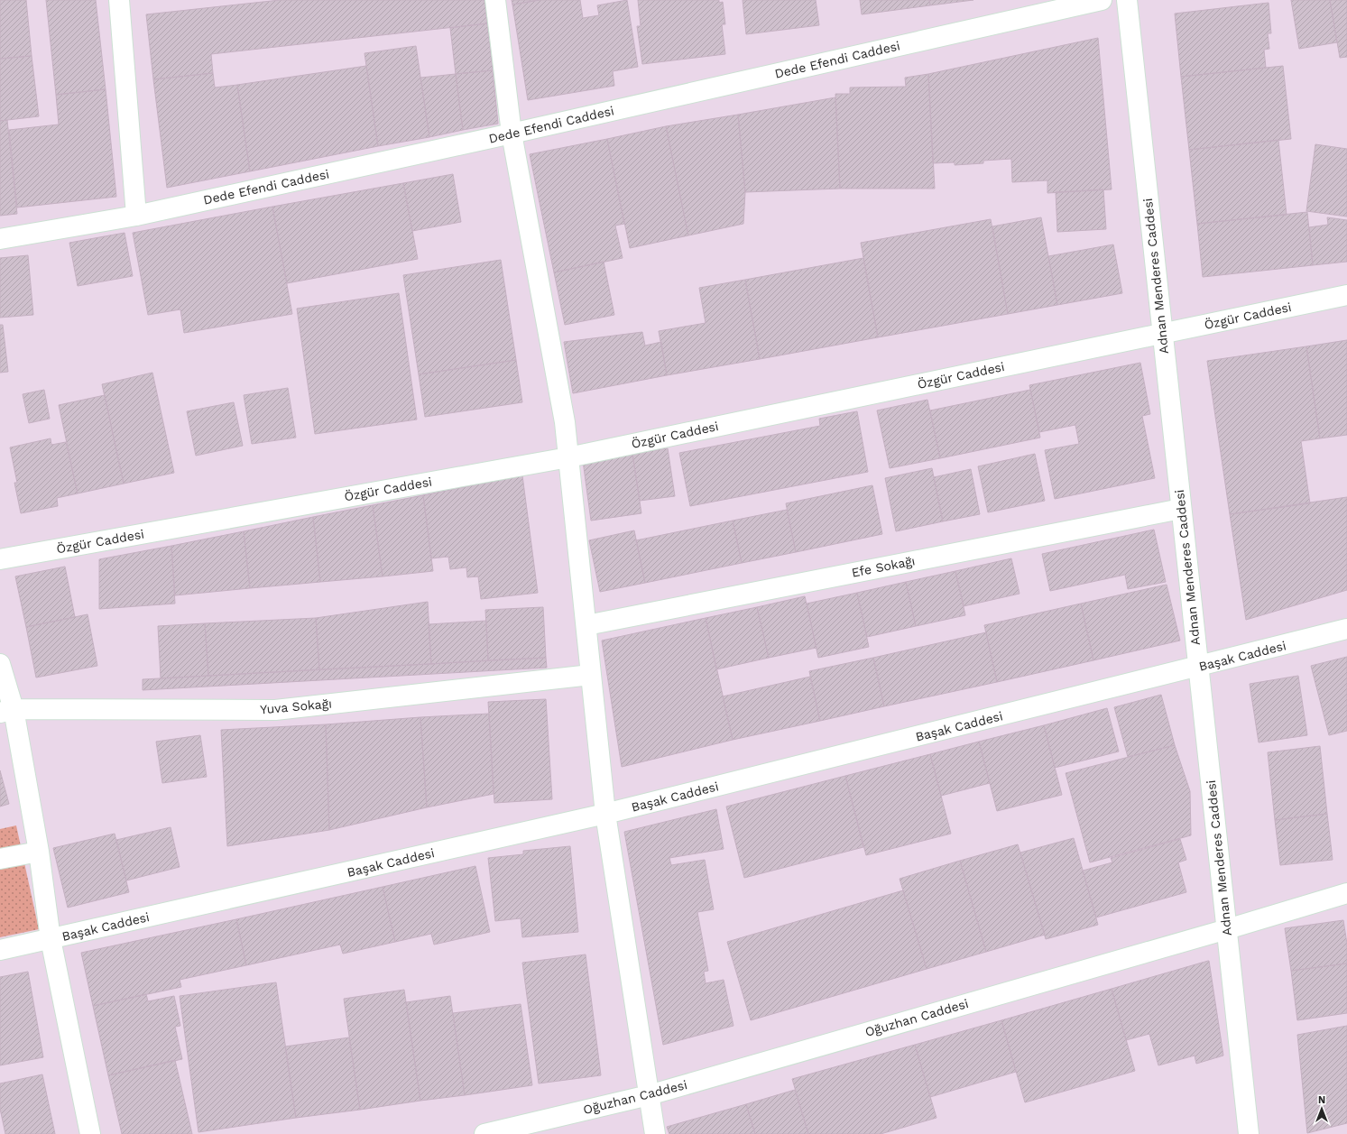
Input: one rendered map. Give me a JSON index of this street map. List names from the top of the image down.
{
  "streets": {
    "street": [
      "Dede Efendi Caddesi",
      "Adnan Menderes Caddesi",
      "Özgür Caddesi",
      "Efe Sokağı",
      "Başak Caddesi",
      "Yuva Sokağı",
      "Oğuzhan Caddesi"
    ]
  },
  "crossings": [
    ["Adnan Menderes Caddesi", "Özgür Caddesi"],
    ["Adnan Menderes Caddesi", "Efe Sokağı"],
    ["Adnan Menderes Caddesi", "Başak Caddesi"],
    ["Adnan Menderes Caddesi", "Oğuzhan Caddesi"]
  ],
  "north": "top"
}
